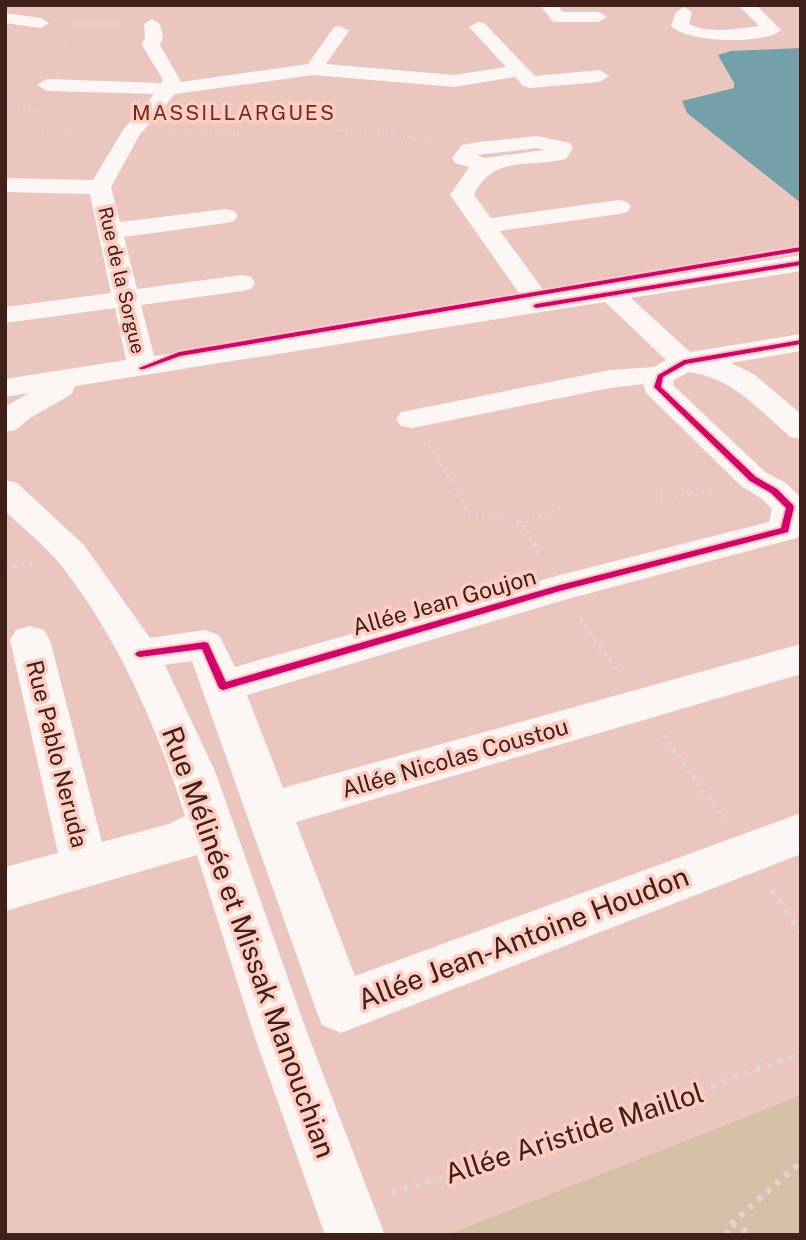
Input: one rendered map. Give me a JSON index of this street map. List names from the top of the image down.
{
  "streets": {
    "street": [
      "Rue de la Sorgue",
      "Allée Jean Goujon",
      "Rue Pablo Neruda",
      "Allée Nicolas Coustou",
      "Allée Jean-Antoine Houdon",
      "Rue Mélinée et Missak Manouchian"
    ],
    "path": ["Allée Aristide Maillol"]
  },
  "crossings": [
    ["Allée Jean Goujon", "Allée Jean-Antoine Houdon"],
    ["Rue Pablo Neruda", "Rue Mélinée et Missak Manouchian"],
    ["Allée Nicolas Coustou", "Allée Jean-Antoine Houdon"],
    ["Rue Mélinée et Missak Manouchian", "Allée Aristide Maillol"]
  ],
  "districts": ["MASSILLARGUES"]
}
